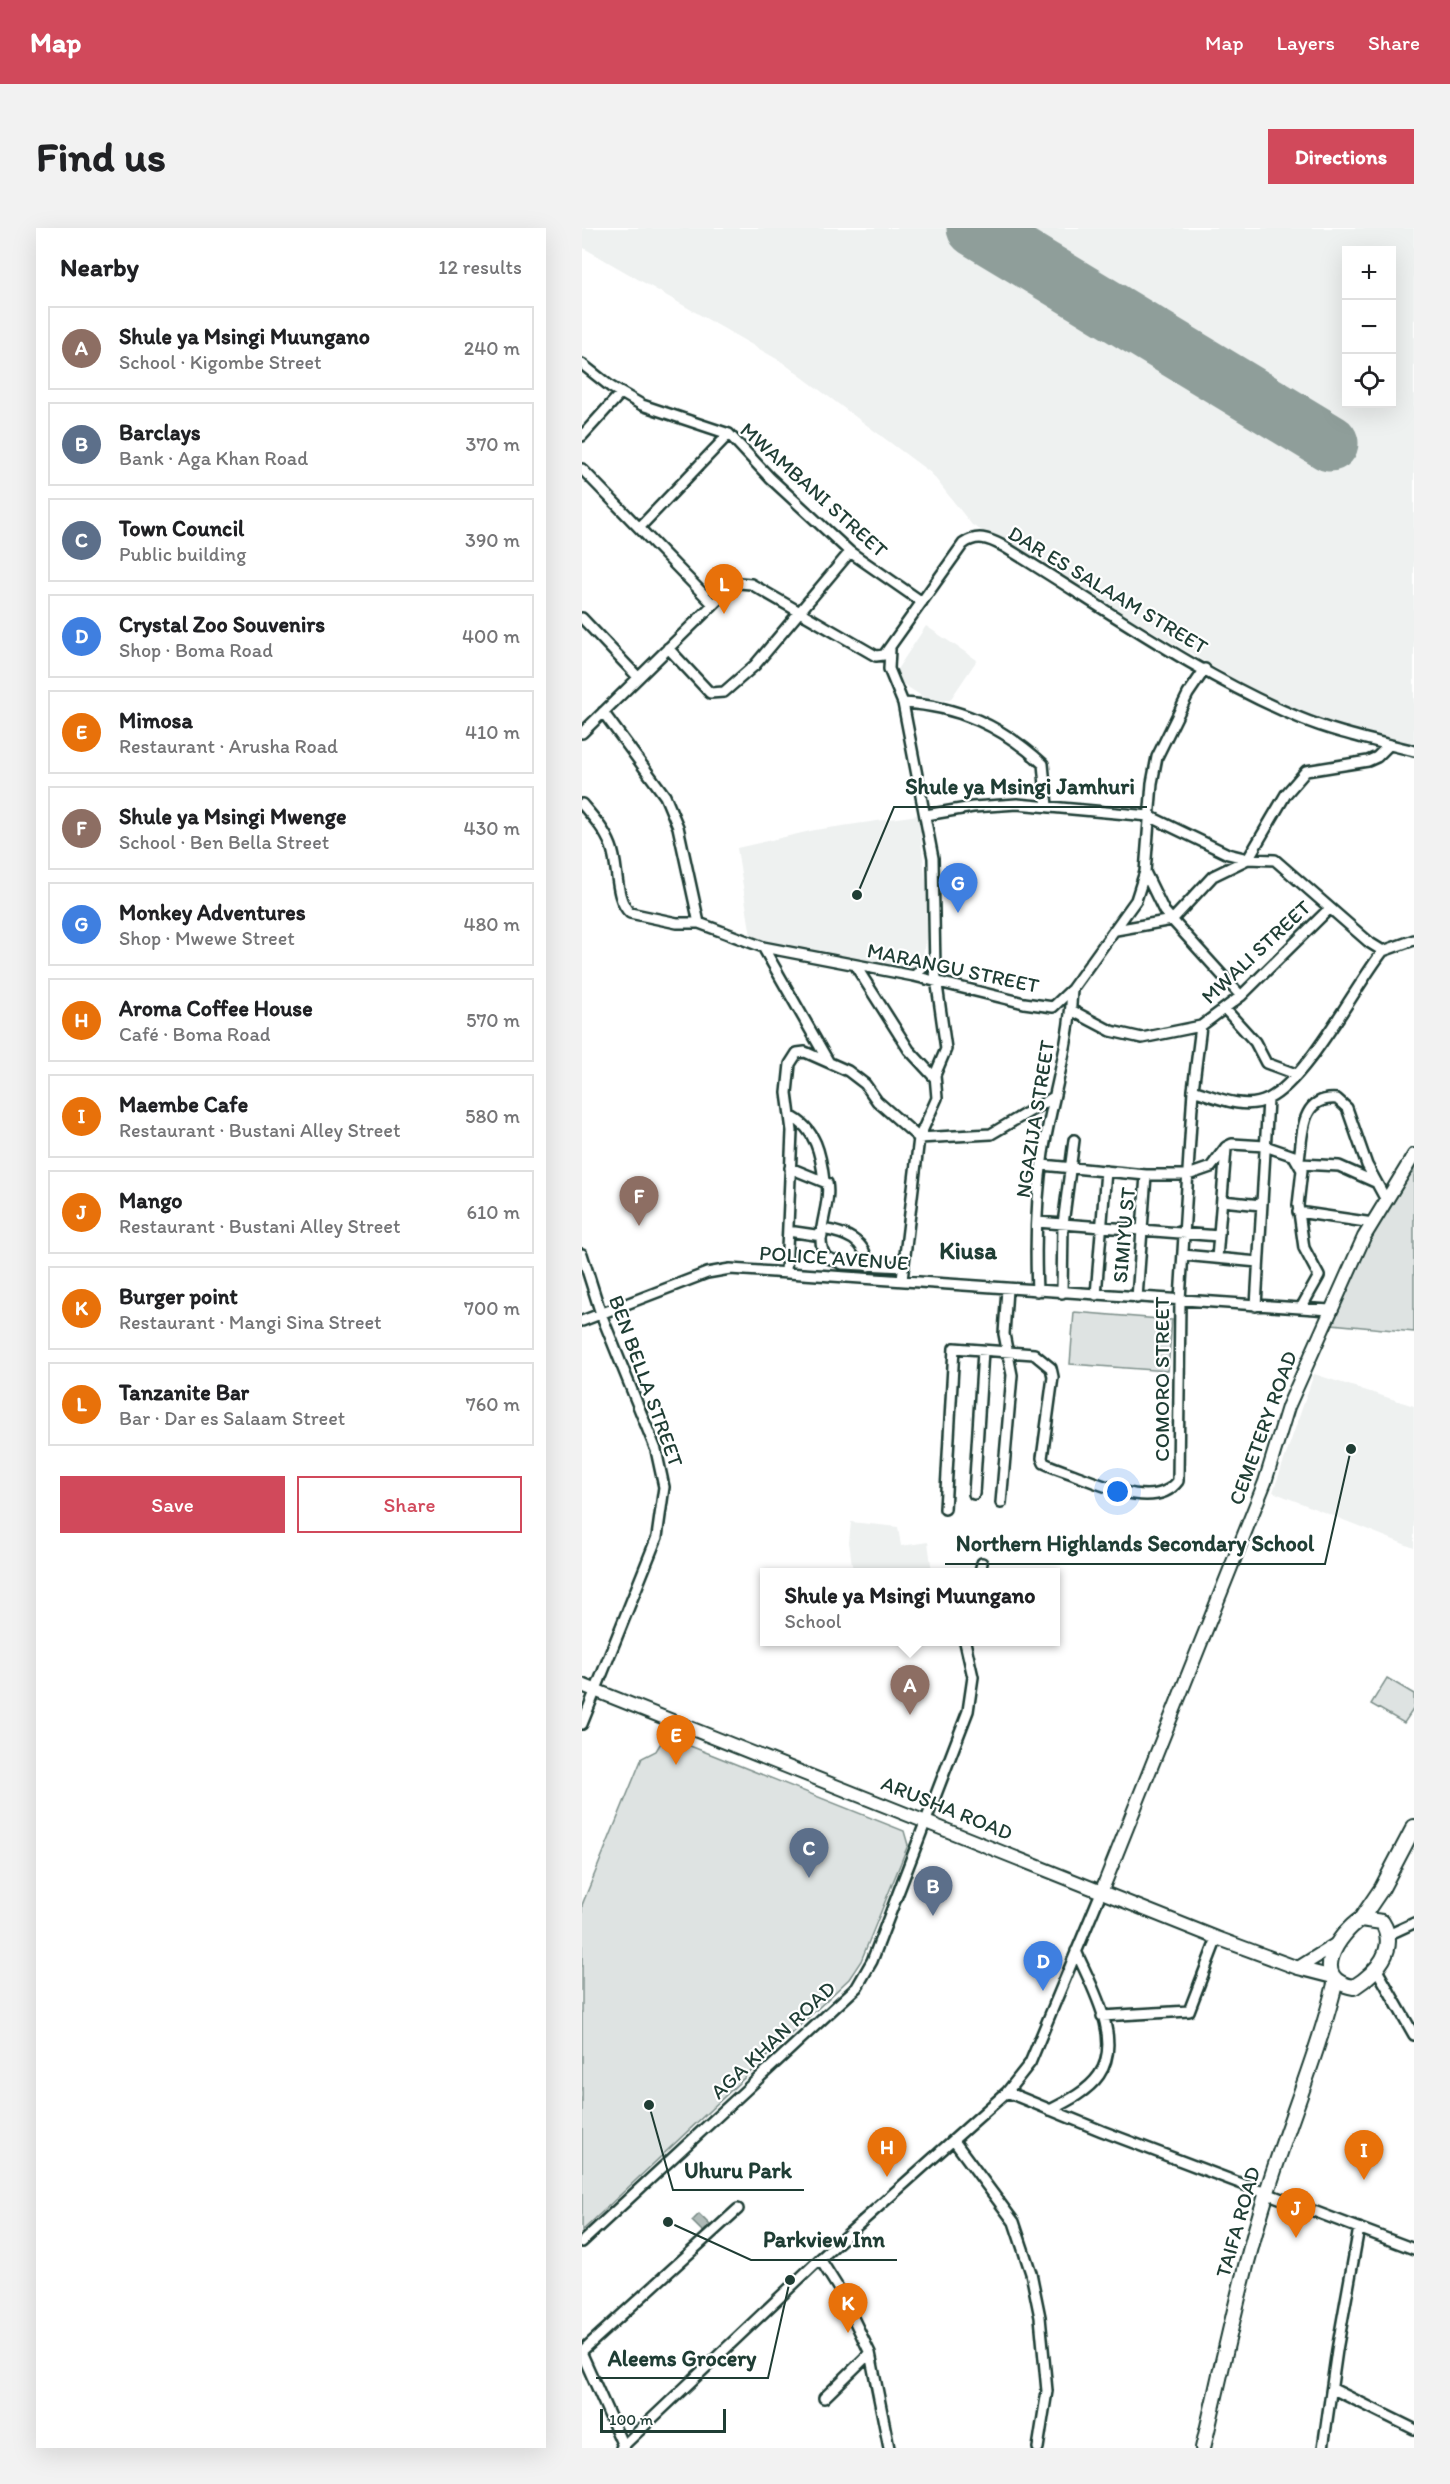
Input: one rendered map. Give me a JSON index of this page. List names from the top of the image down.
{
  "streets": {
    "highway": ["TAIFA ROAD"],
    "main road": ["CEMETERY ROAD", "ARUSHA ROAD"],
    "street": [
      "MWAMBANI STREET",
      "DAR ES SALAAM STREET",
      "MWALI STREET",
      "MARANGU STREET",
      "NGAZIJA STREET",
      "SIMIYU ST",
      "POLICE AVENUE",
      "COMORO STREET",
      "BEN BELLA STREET",
      "AGA KHAN ROAD"
    ]
  },
  "crossings": [
    ["MWAMBANI STREET", "DAR ES SALAAM STREET"],
    ["DAR ES SALAAM STREET", "MARANGU STREET"],
    ["MWALI STREET", "NGAZIJA STREET"],
    ["MWALI STREET", "COMORO STREET"],
    ["MARANGU STREET", "NGAZIJA STREET"],
    ["NGAZIJA STREET", "POLICE AVENUE"],
    ["SIMIYU ST", "POLICE AVENUE"],
    ["POLICE AVENUE", "COMORO STREET"],
    ["POLICE AVENUE", "BEN BELLA STREET"],
    ["POLICE AVENUE", "CEMETERY ROAD"],
    ["BEN BELLA STREET", "ARUSHA ROAD"],
    ["CEMETERY ROAD", "ARUSHA ROAD"],
    ["ARUSHA ROAD", "AGA KHAN ROAD"],
    ["ARUSHA ROAD", "TAIFA ROAD"]
  ],
  "districts": ["Kiusa"],
  "places": [
    "Shule ya Msingi Jamhuri",
    "Northern Highlands Secondary School",
    "Uhuru Park",
    "Parkview Inn",
    "Aleems Grocery"
  ],
  "scale_bar": "100 m",
  "page": {
    "header": "Map",
    "nav": ["Map", "Layers", "Share"],
    "buttons": [
      "Directions",
      ["Save", "Share"]
    ],
    "title": "Find us",
    "heading": ["Nearby", "12 results"],
    "map_buttons": ["+", "−"],
    "list": [
      {
        "mark": "A",
        "name": "Shule ya Msingi Muungano",
        "note": "School · Kigombe Street",
        "value": "240 m"
      },
      {
        "mark": "B",
        "name": "Barclays",
        "note": "Bank · Aga Khan Road",
        "value": "370 m"
      },
      {
        "mark": "C",
        "name": "Town Council",
        "note": "Public building",
        "value": "390 m"
      },
      {
        "mark": "D",
        "name": "Crystal Zoo Souvenirs",
        "note": "Shop · Boma Road",
        "value": "400 m"
      },
      {
        "mark": "E",
        "name": "Mimosa",
        "note": "Restaurant · Arusha Road",
        "value": "410 m"
      },
      {
        "mark": "F",
        "name": "Shule ya Msingi Mwenge",
        "note": "School · Ben Bella Street",
        "value": "430 m"
      },
      {
        "mark": "G",
        "name": "Monkey Adventures",
        "note": "Shop · Mwewe Street",
        "value": "480 m"
      },
      {
        "mark": "H",
        "name": "Aroma Coffee House",
        "note": "Café · Boma Road",
        "value": "570 m"
      },
      {
        "mark": "I",
        "name": "Maembe Cafe",
        "note": "Restaurant · Bustani Alley Street",
        "value": "580 m"
      },
      {
        "mark": "J",
        "name": "Mango",
        "note": "Restaurant · Bustani Alley Street",
        "value": "610 m"
      },
      {
        "mark": "K",
        "name": "Burger point",
        "note": "Restaurant · Mangi Sina Street",
        "value": "700 m"
      },
      {
        "mark": "L",
        "name": "Tanzanite Bar",
        "note": "Bar · Dar es Salaam Street",
        "value": "760 m"
      }
    ],
    "pins": [
      "L",
      "G",
      "F",
      "A",
      "E",
      "C",
      "B",
      "D",
      "H",
      "I",
      "J",
      "K"
    ],
    "popup": ["Shule ya Msingi Muungano", "School"],
    "scale": "100 m"
  }
}
